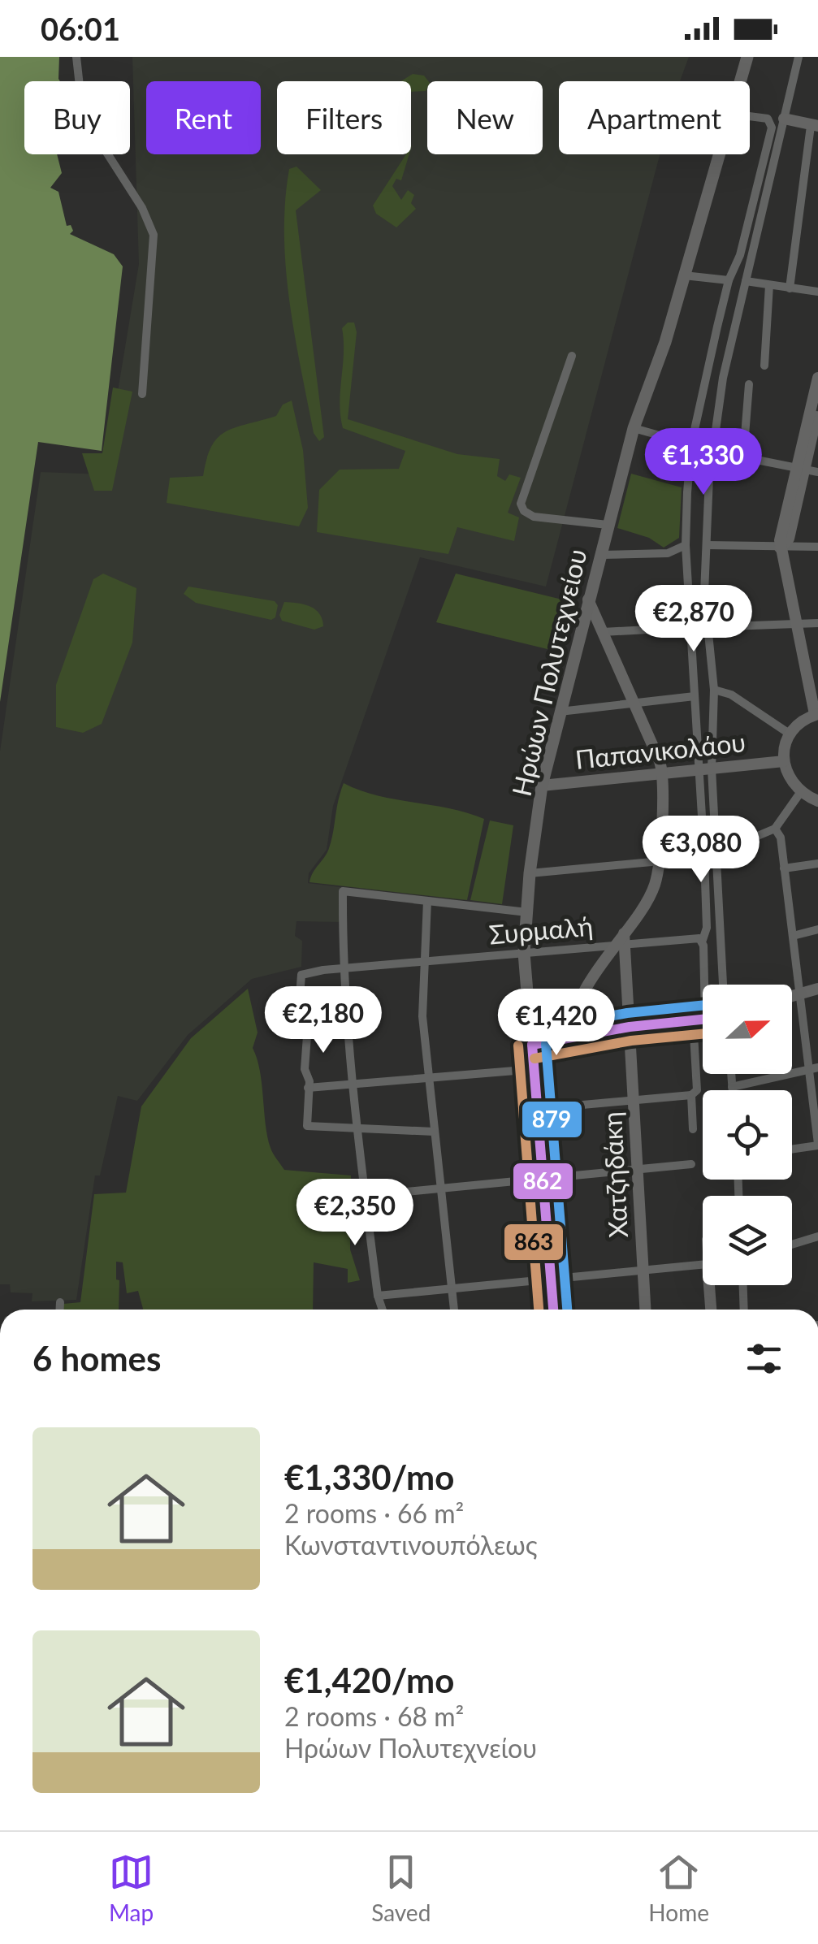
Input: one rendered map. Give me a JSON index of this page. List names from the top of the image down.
{
  "streets": {
    "main road": ["Ηρώων Πολυτεχνείου"],
    "street": ["Παπανικολάου", "Συρμαλή", "Χατζηδάκη"]
  },
  "crossings": [
    ["Ηρώων Πολυτεχνείου", "Παπανικολάου"],
    ["Ηρώων Πολυτεχνείου", "Συρμαλή"],
    ["Συρμαλή", "Χατζηδάκη"]
  ],
  "lines": ["transit line 879", "transit line 862", "transit line 863"],
  "north": "right",
  "page": {
    "status": "06:01",
    "chip": [
      "Buy",
      "Rent",
      "Filters",
      "New",
      "Apartment"
    ],
    "price": [
      "€1,330",
      "€2,870",
      "€3,080",
      "€2,180",
      "€1,420",
      "€2,350"
    ],
    "heading": "6 homes",
    "list": [
      {
        "name": "€1,330/mo",
        "note": "2 rooms · 66 m² · Κωνσταντινουπόλεως"
      },
      {
        "name": "€1,420/mo",
        "note": "2 rooms · 68 m² · Ηρώων Πολυτεχνείου"
      }
    ],
    "tabs": ["Map", "Saved", "Home"]
  }
}
